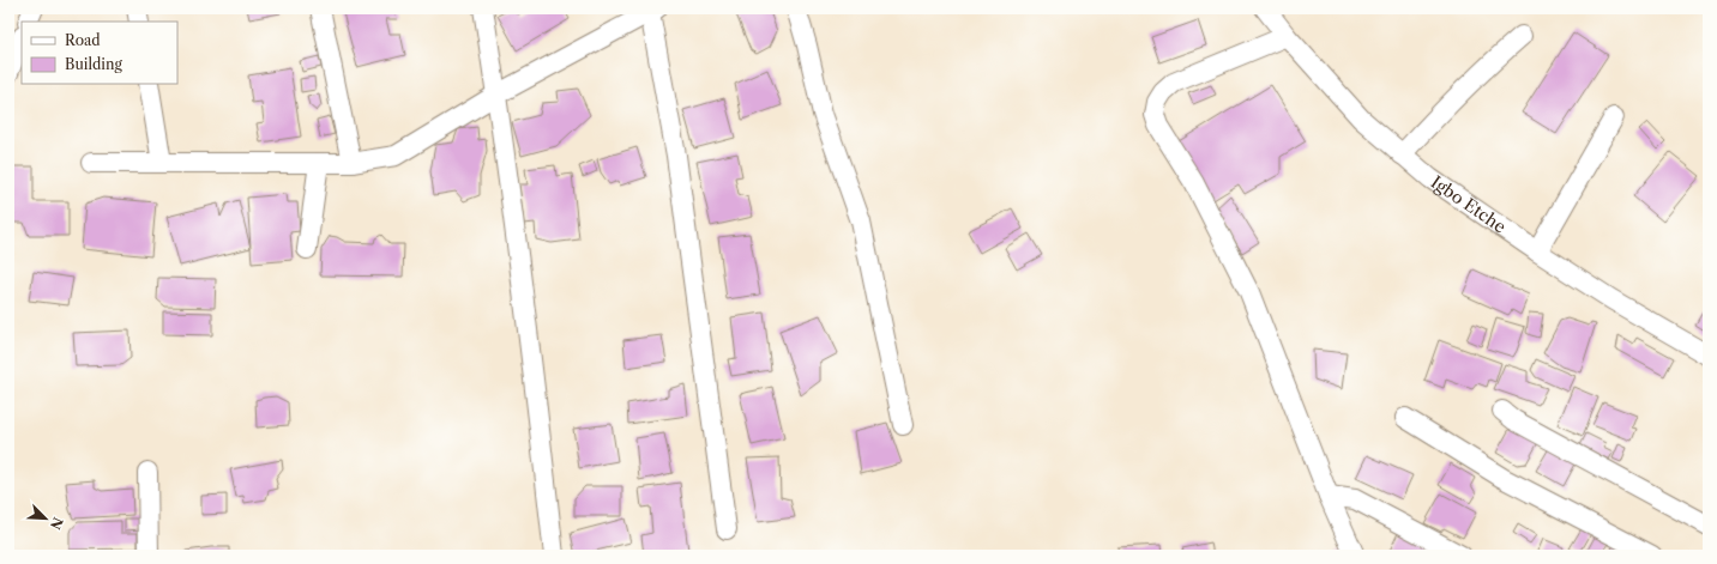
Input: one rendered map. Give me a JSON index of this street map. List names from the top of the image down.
{
  "streets": {
    "street": ["Igbo Etche"]
  },
  "legend": ["Road", "Building"],
  "north": "bottom right"
}
